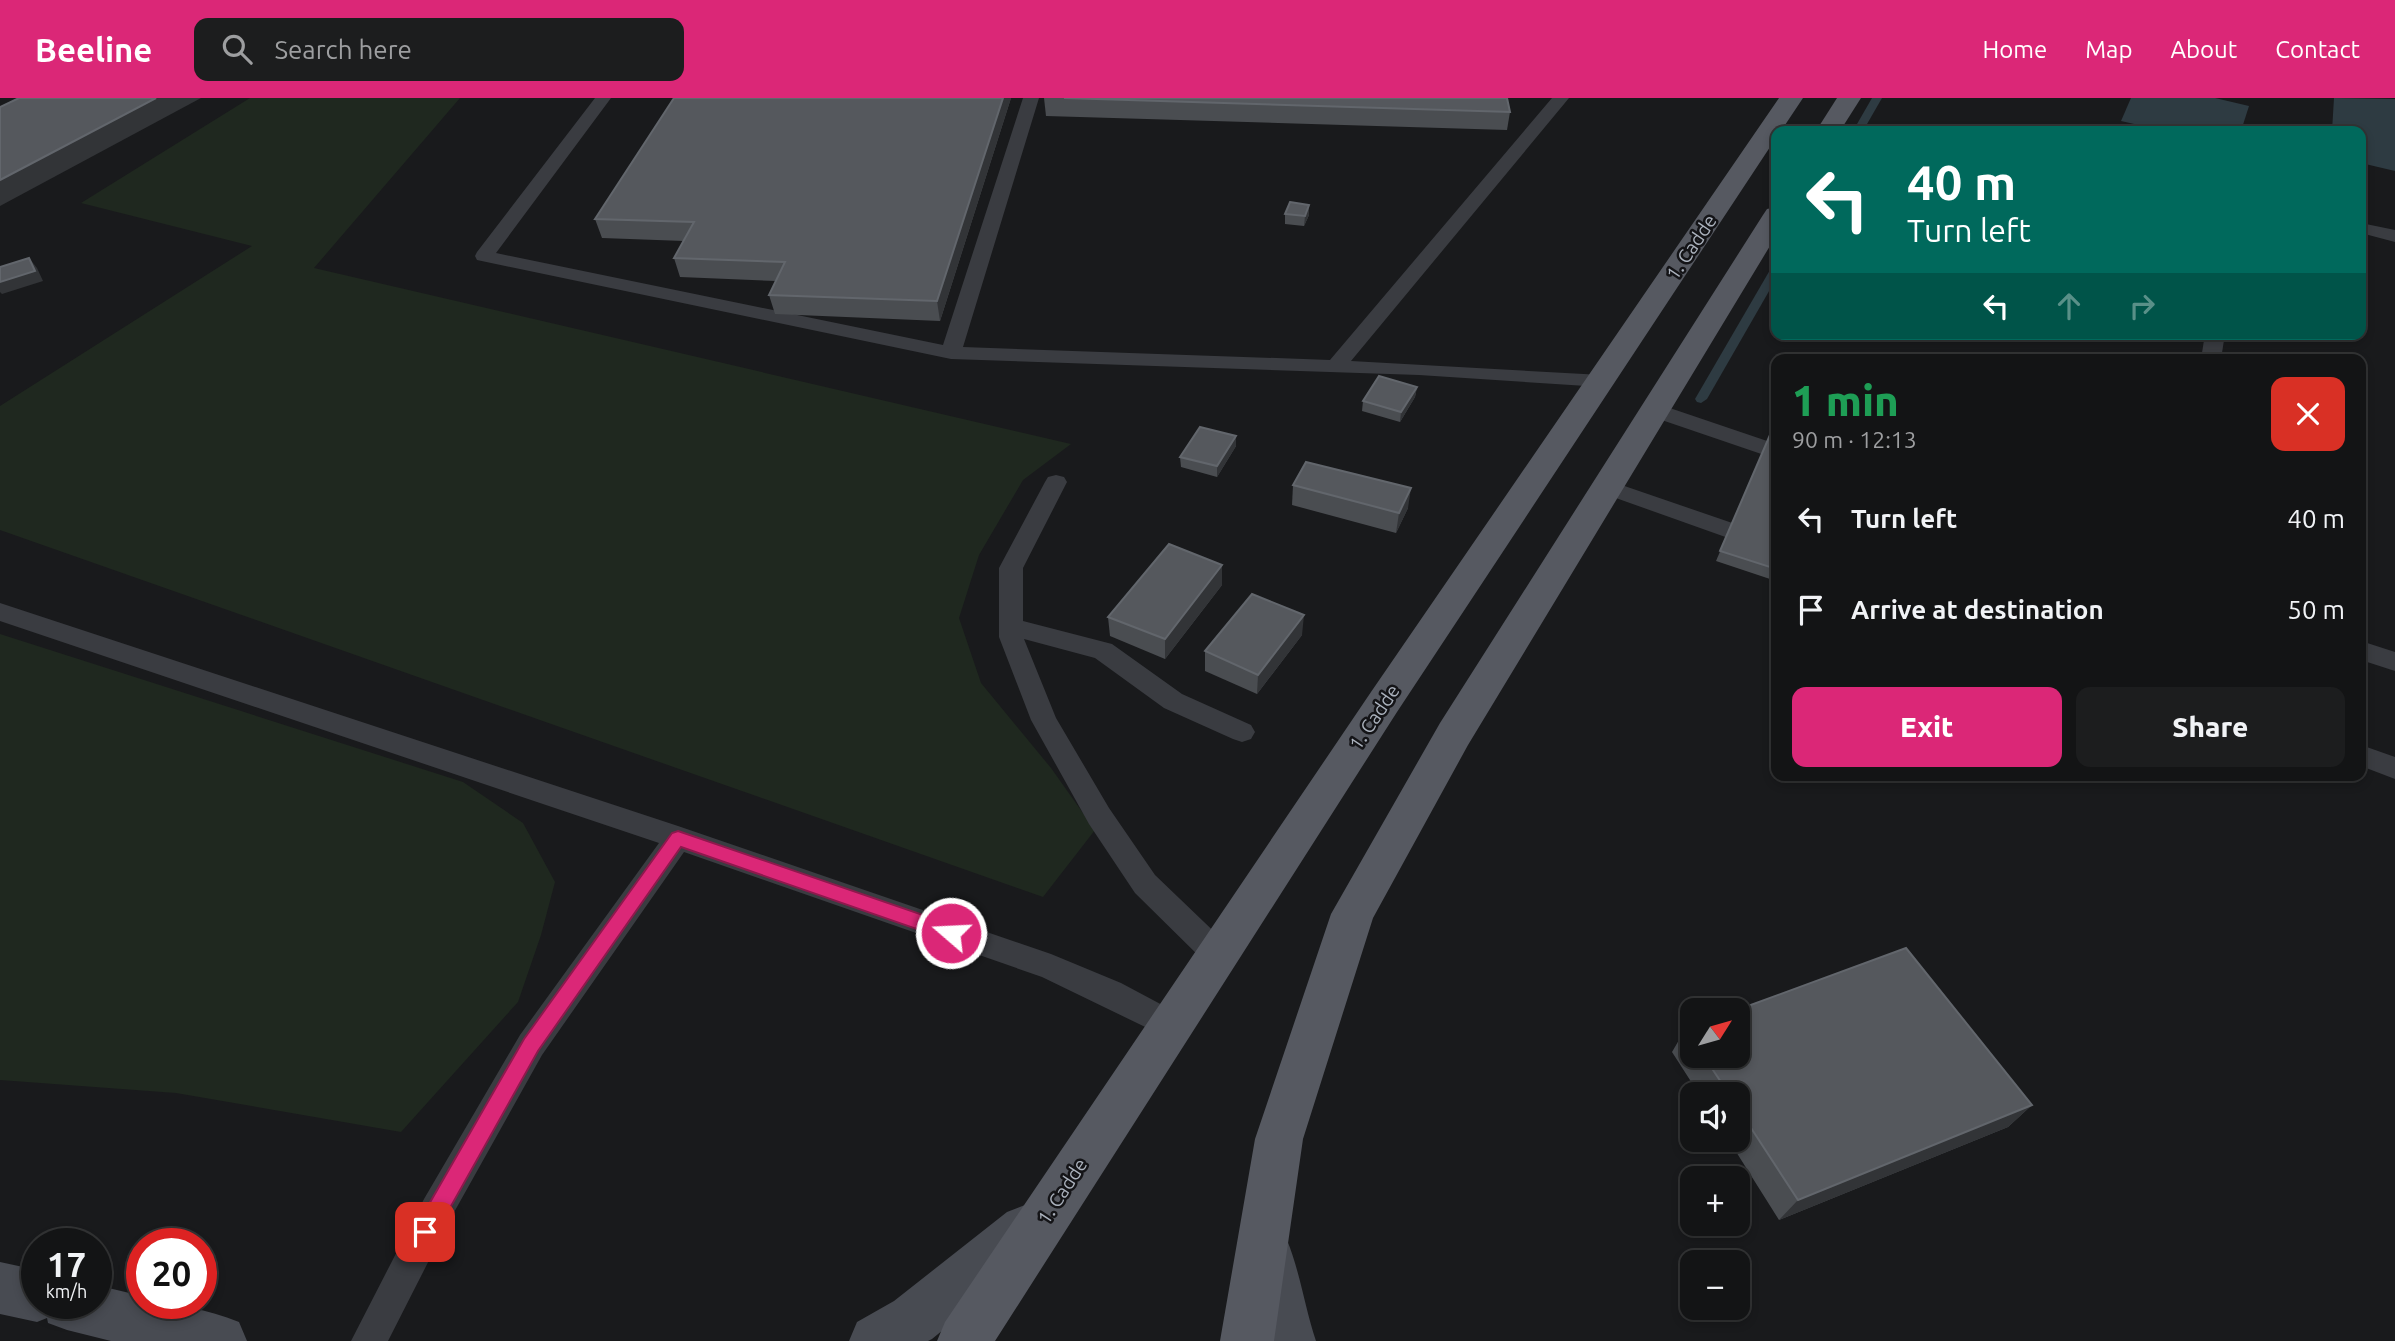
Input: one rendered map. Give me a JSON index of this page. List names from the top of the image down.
{
  "streets": {
    "main road": ["1. Cadde"]
  },
  "north": "top right",
  "page": {
    "header": "Beeline",
    "search": "Search here",
    "nav": [
      "Home",
      "Map",
      "About",
      "Contact"
    ],
    "turn": ["40 m", "Turn left"],
    "heading": ["1 min", "90 m · 12:13"],
    "list": [
      {
        "name": "Turn left",
        "value": "40 m"
      },
      {
        "name": "Arrive at destination",
        "value": "50 m"
      }
    ],
    "buttons": ["Exit", "Share"],
    "map_buttons": ["+", "−"],
    "speed": "17 km/h",
    "limit": "20"
  }
}
